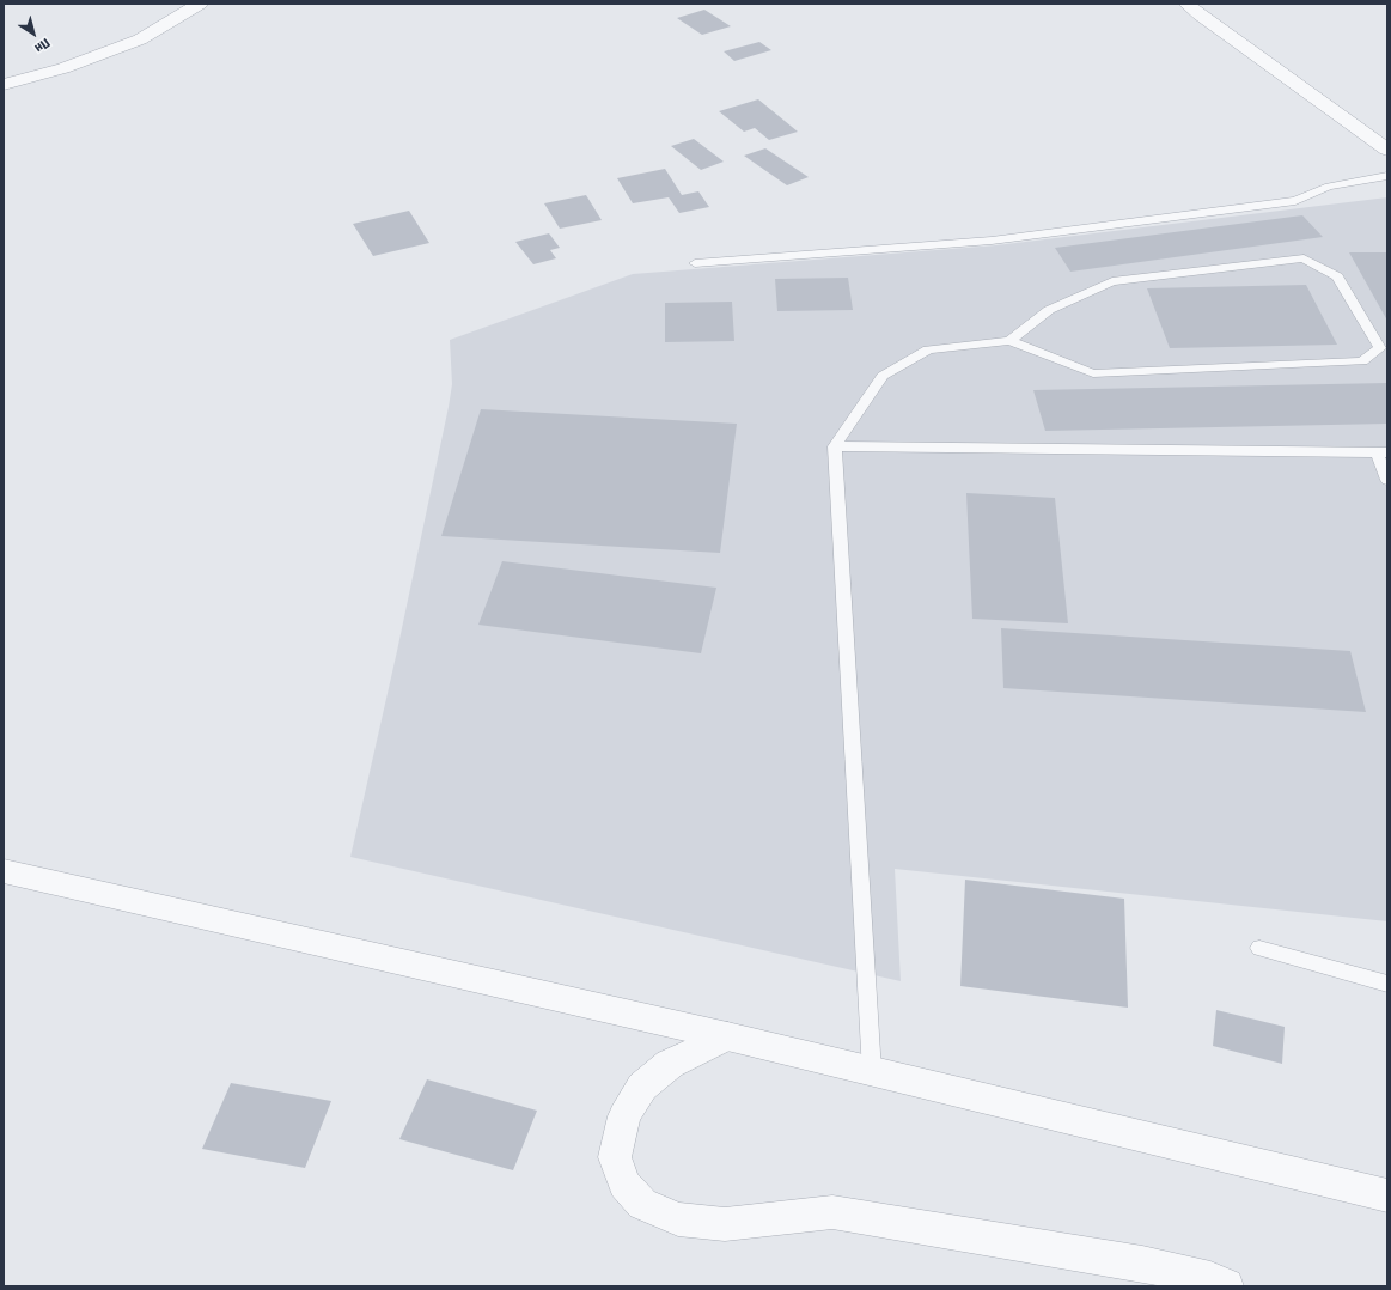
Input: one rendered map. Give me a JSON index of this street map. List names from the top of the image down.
{
  "north": "bottom right"
}
